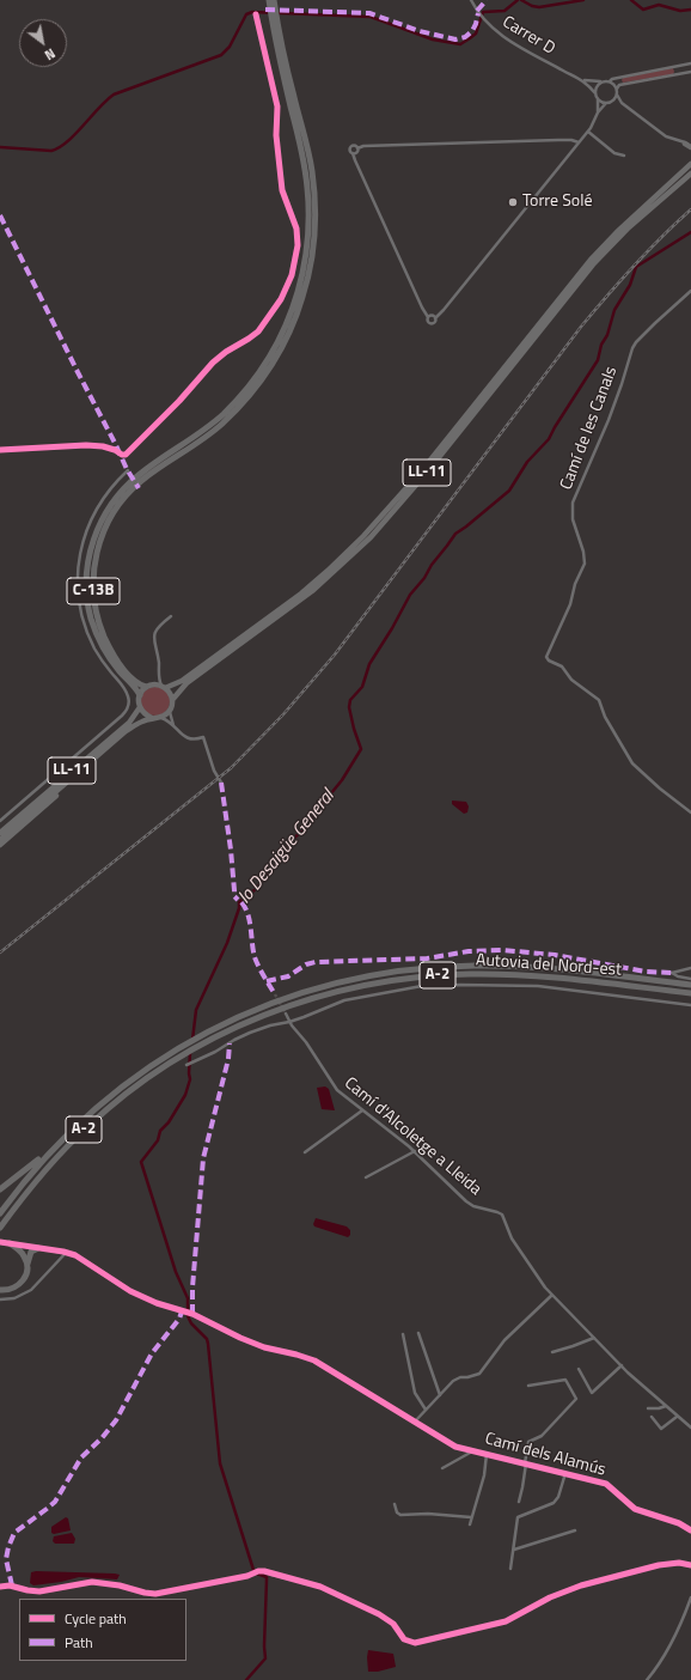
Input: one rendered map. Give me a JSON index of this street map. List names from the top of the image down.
{
  "streets": {
    "highway": [
      "LL-11",
      "C-13B",
      "Autovia del Nord-est",
      "A-2"
    ],
    "street": [
      "Carrer D",
      "Camí de les Canals",
      "Camí d'Alcoletge a Lleida",
      "Camí dels Alamús"
    ]
  },
  "crossings": [
    ["LL-11", "C-13B"],
    ["Autovia del Nord-est", "A-2"]
  ],
  "water": ["lo Desaigüe General"],
  "places": ["Torre Solé"],
  "legend": ["Cycle path", "Path"],
  "north": "bottom right"
}
